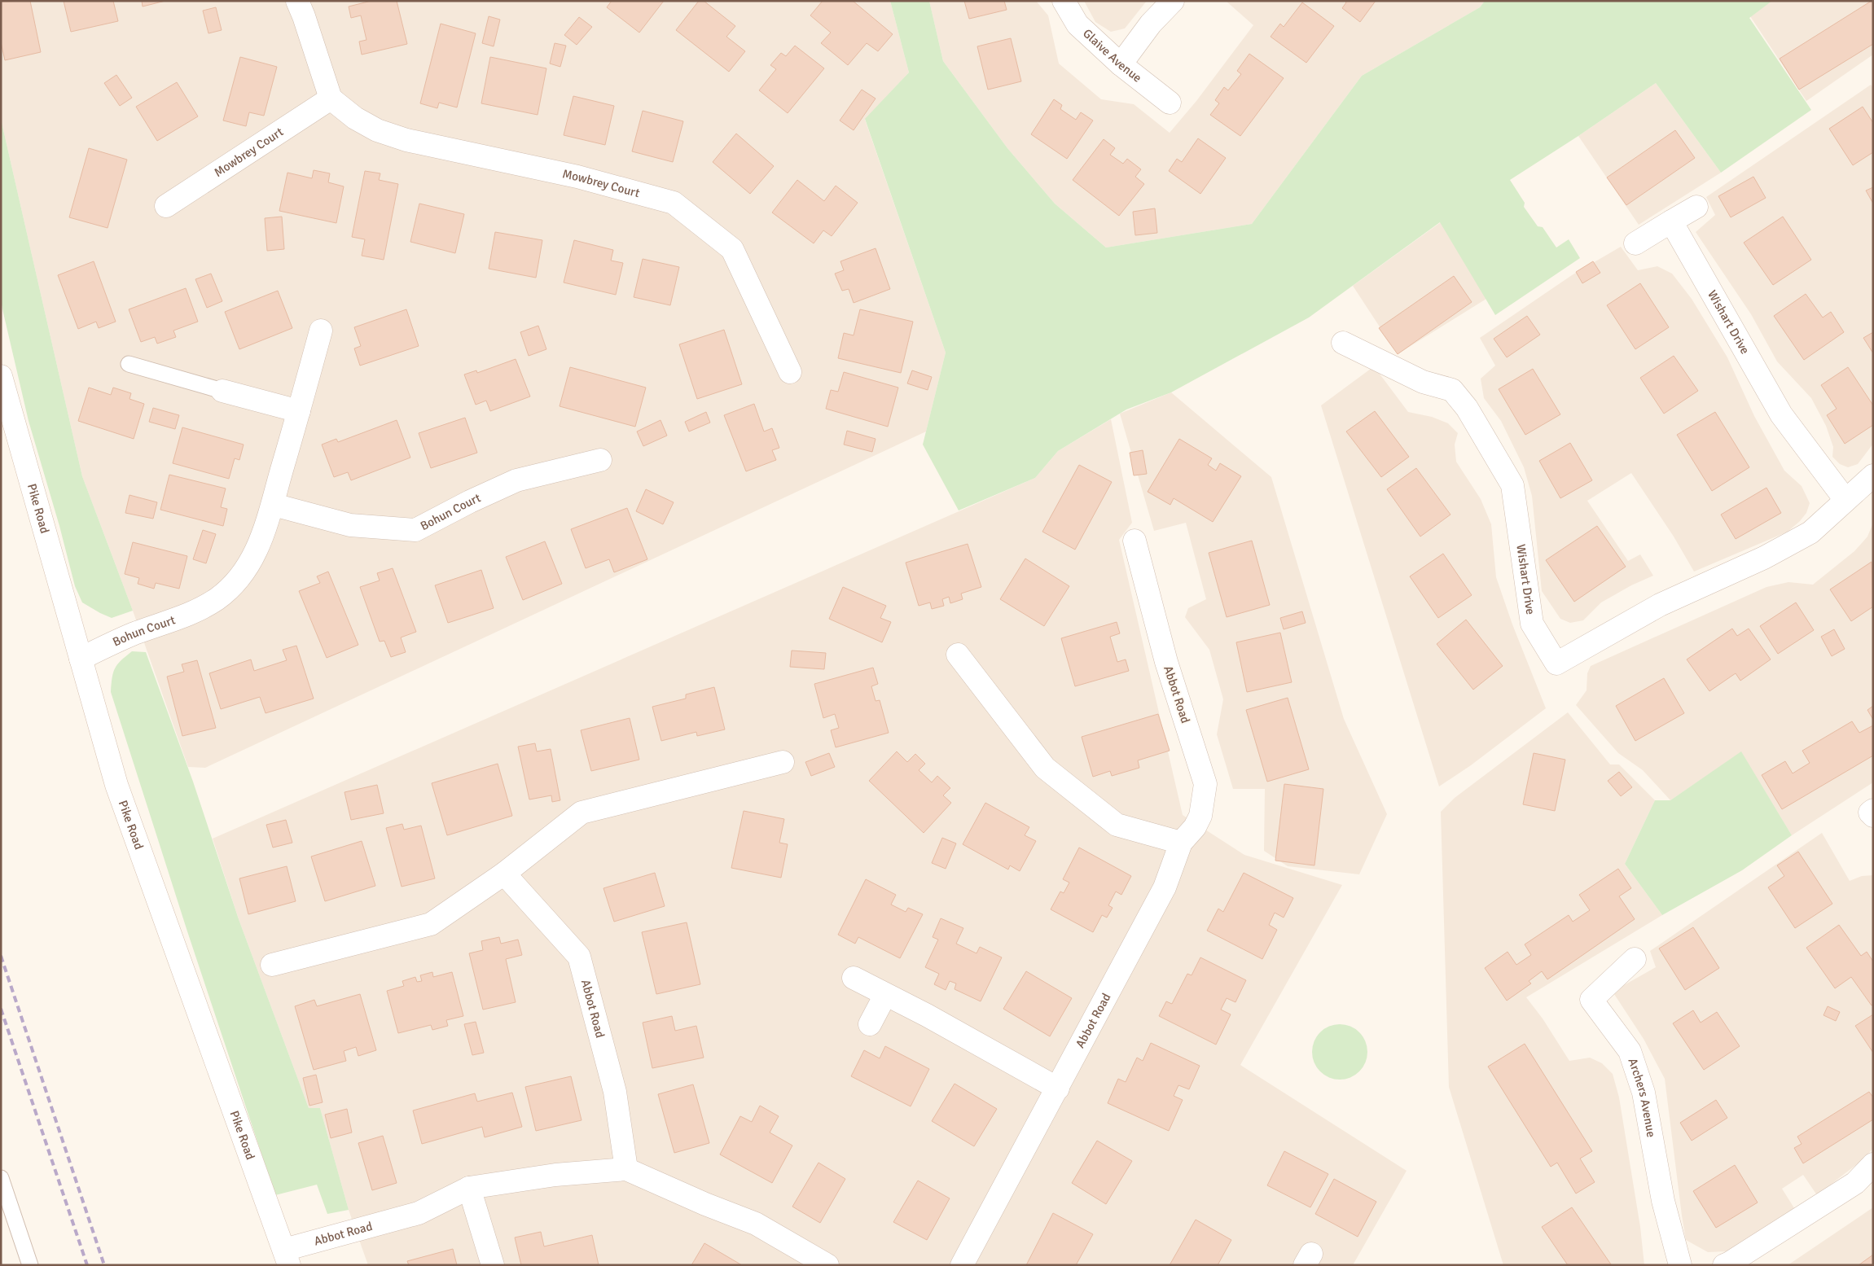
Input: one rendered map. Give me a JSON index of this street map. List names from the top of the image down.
{
  "streets": {
    "street": [
      "Glaive Avenue",
      "Mowbrey Court",
      "Wishart Drive",
      "Pike Road",
      "Bohun Court",
      "Abbot Road",
      "Archers Avenue"
    ]
  },
  "crossings": [
    ["Pike Road", "Bohun Court"],
    ["Pike Road", "Abbot Road"]
  ]
}
